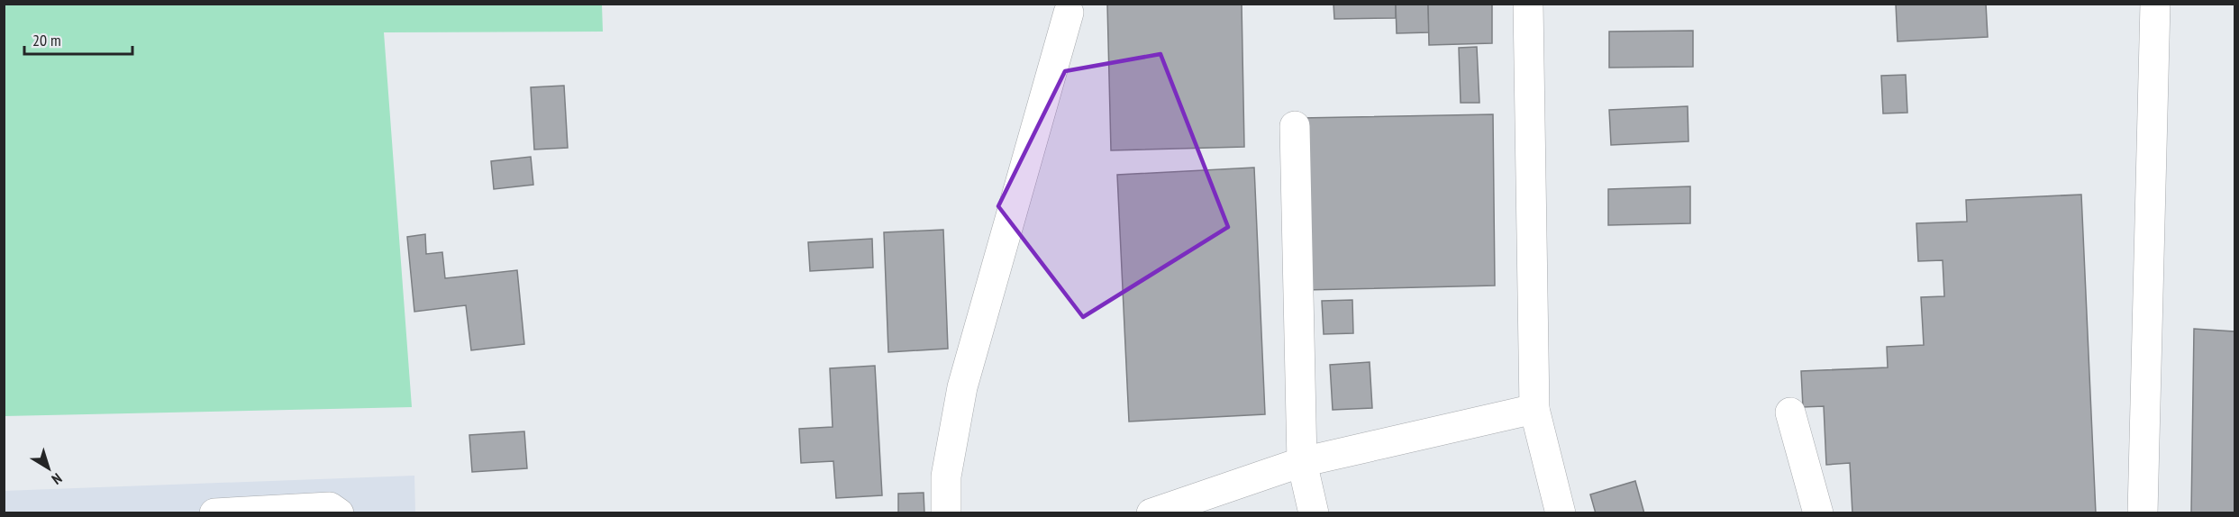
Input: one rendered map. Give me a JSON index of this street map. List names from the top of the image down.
{
  "scale_bar": "20 m",
  "north": "bottom right"
}
